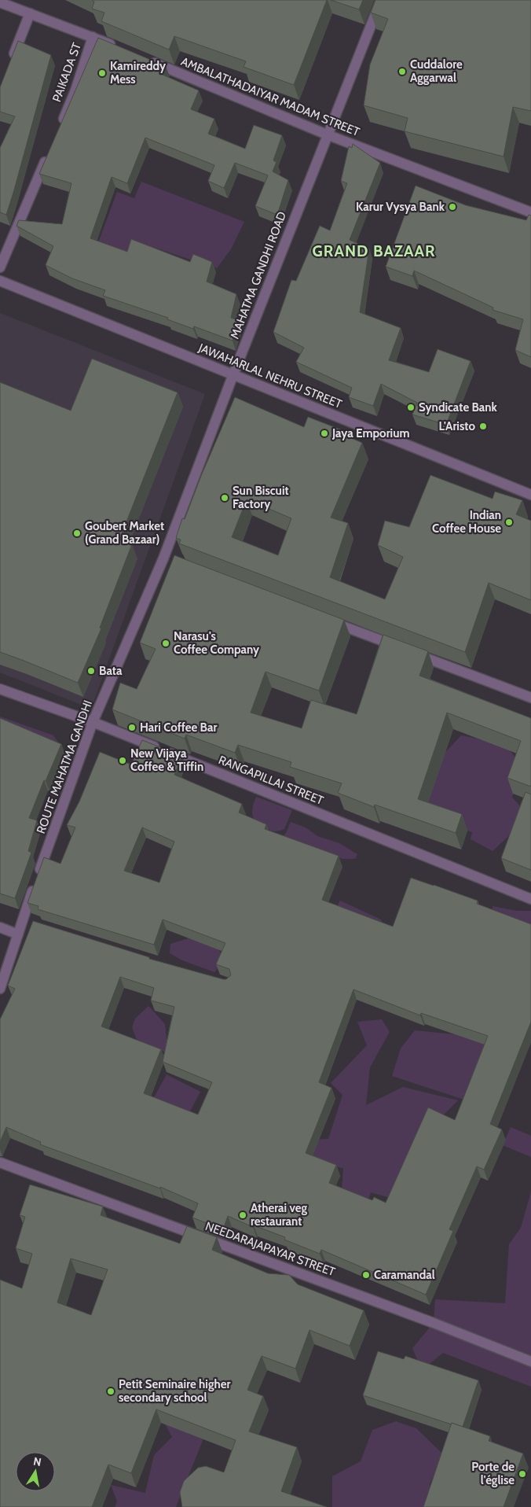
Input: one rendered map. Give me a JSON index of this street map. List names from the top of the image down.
{
  "streets": {
    "street": [
      "PAIKADA ST",
      "AMBALATHADAIYAR MADAM STREET",
      "MAHATMA GANDHI ROAD",
      "JAWAHARLAL NEHRU STREET",
      "ROUTE MAHATMA GANDHI",
      "RANGAPILLAI STREET",
      "NEEDARAJAPAYAR STREET"
    ]
  },
  "crossings": [
    ["AMBALATHADAIYAR MADAM STREET", "MAHATMA GANDHI ROAD"],
    ["MAHATMA GANDHI ROAD", "JAWAHARLAL NEHRU STREET"],
    ["MAHATMA GANDHI ROAD", "ROUTE MAHATMA GANDHI"],
    ["ROUTE MAHATMA GANDHI", "RANGAPILLAI STREET"]
  ],
  "districts": ["GRAND BAZAAR"],
  "places": [
    "Cuddalore Aggarwal",
    "Kamireddy Mess",
    "Karur Vysya Bank",
    "Syndicate Bank",
    "L'Aristo",
    "Jaya Emporium",
    "Sun Biscuit Factory",
    "Indian Coffee House",
    "Goubert Market (Grand Bazaar)",
    "Narasu's Coffee Company",
    "Bata",
    "Hari Coffee Bar",
    "New Vijaya Coffee & Tiffin",
    "Atherai veg restaurant",
    "Caramandal",
    "Petit Seminaire higher secondary school",
    "Porte de l'église"
  ],
  "north": "top"
}
